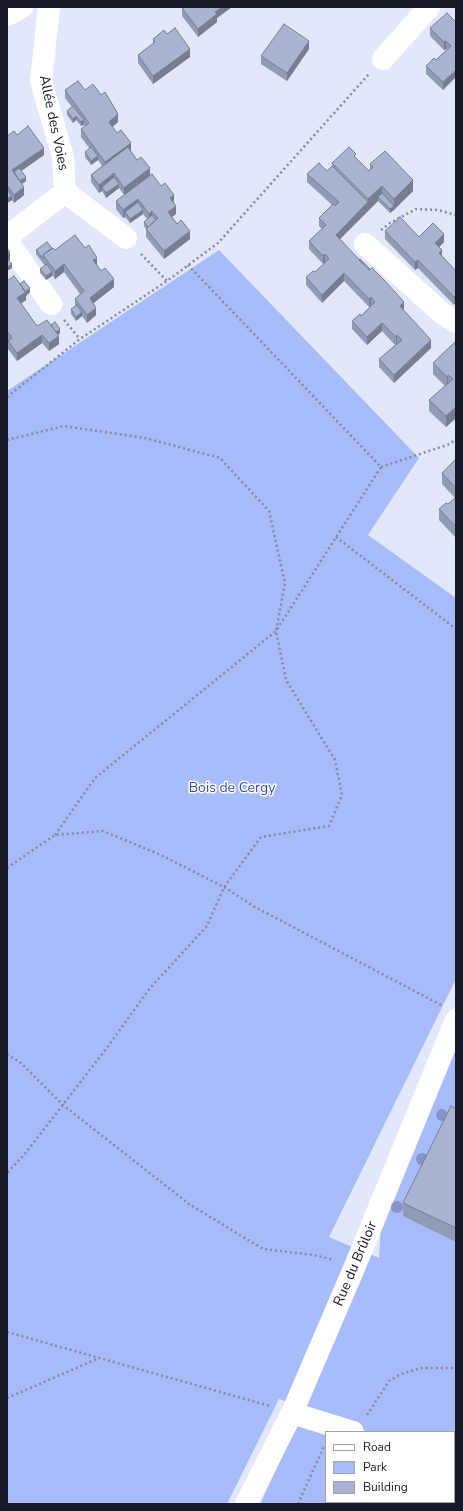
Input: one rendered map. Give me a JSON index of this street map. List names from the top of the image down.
{
  "streets": {
    "street": ["Allée des Voies", "Rue du Brûloir"]
  },
  "parks": ["Bois de Cergy"],
  "legend": ["Road", "Park", "Building"]
}
